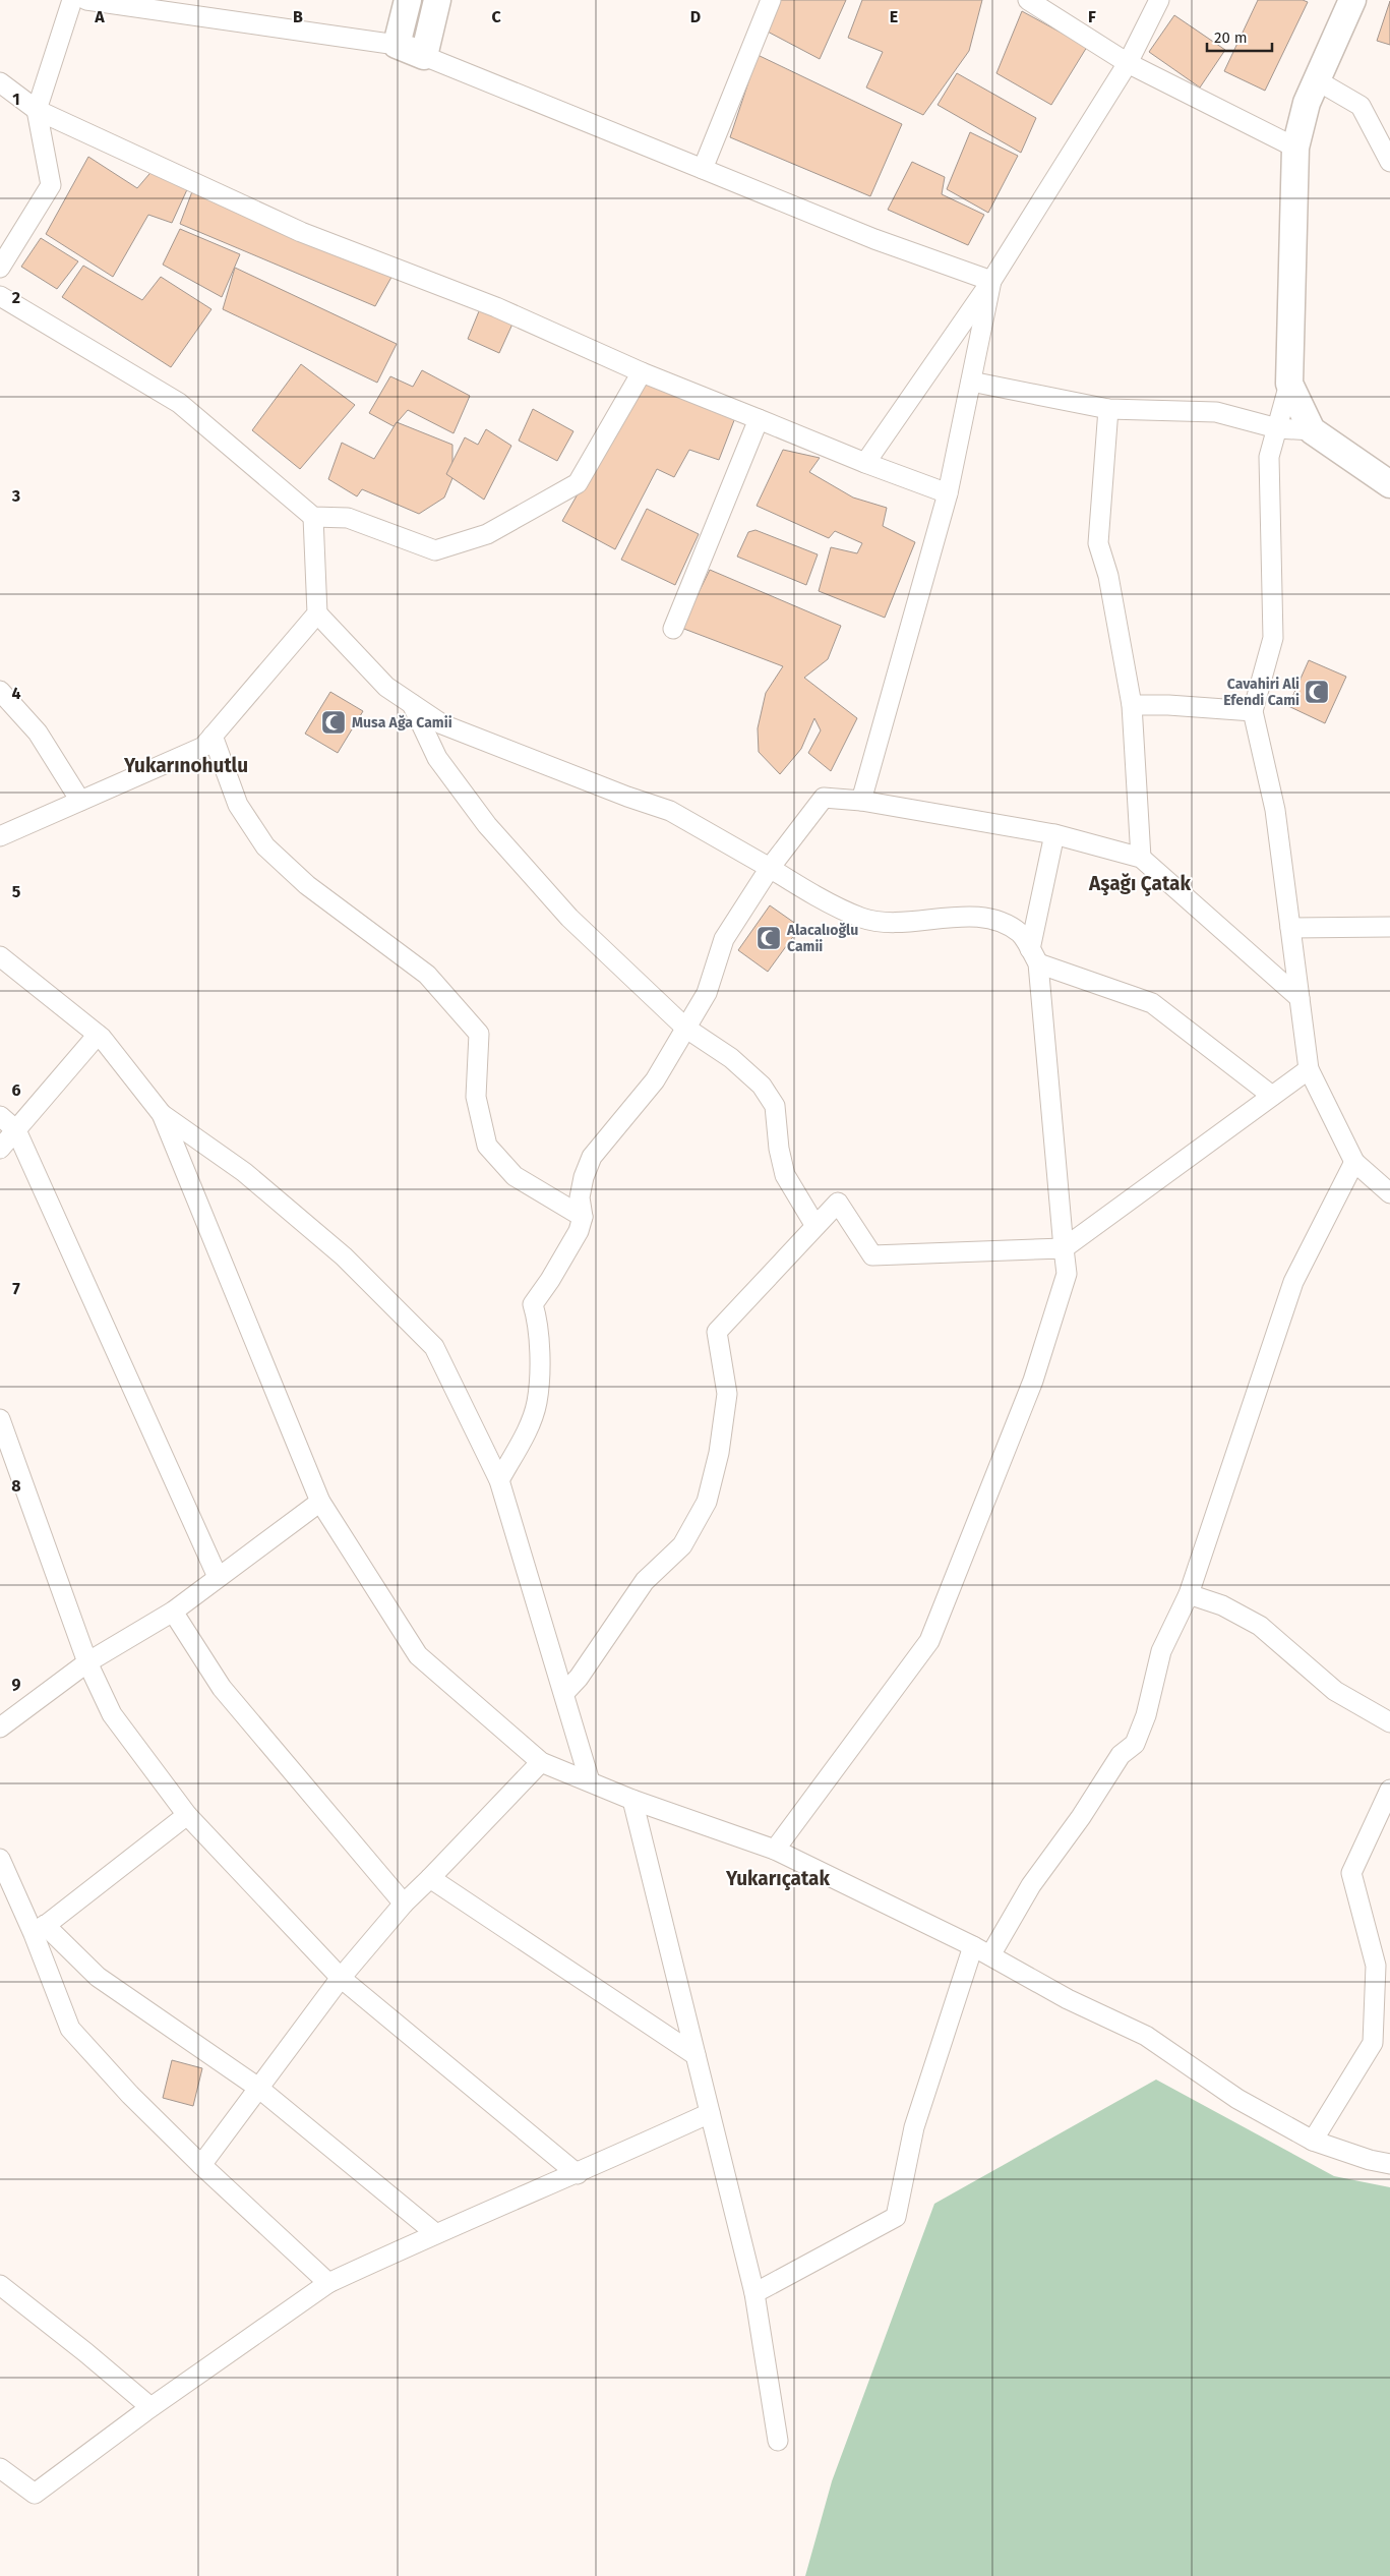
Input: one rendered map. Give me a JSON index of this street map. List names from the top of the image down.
{
  "districts": ["Yukarınohutlu", "Aşağı Çatak", "Yukarıçatak"],
  "places": {
    "mosque": ["Cavahiri Ali Efendi Cami", "Musa Ağa Camii", "Alacalıoğlu Camii"]
  },
  "scale_bar": "20 m",
  "grid": {
    "columns": [
      "A",
      "B",
      "C",
      "D",
      "E",
      "F"
    ],
    "rows": [
      "1",
      "2",
      "3",
      "4",
      "5",
      "6",
      "7",
      "8",
      "9"
    ]
  }
}
